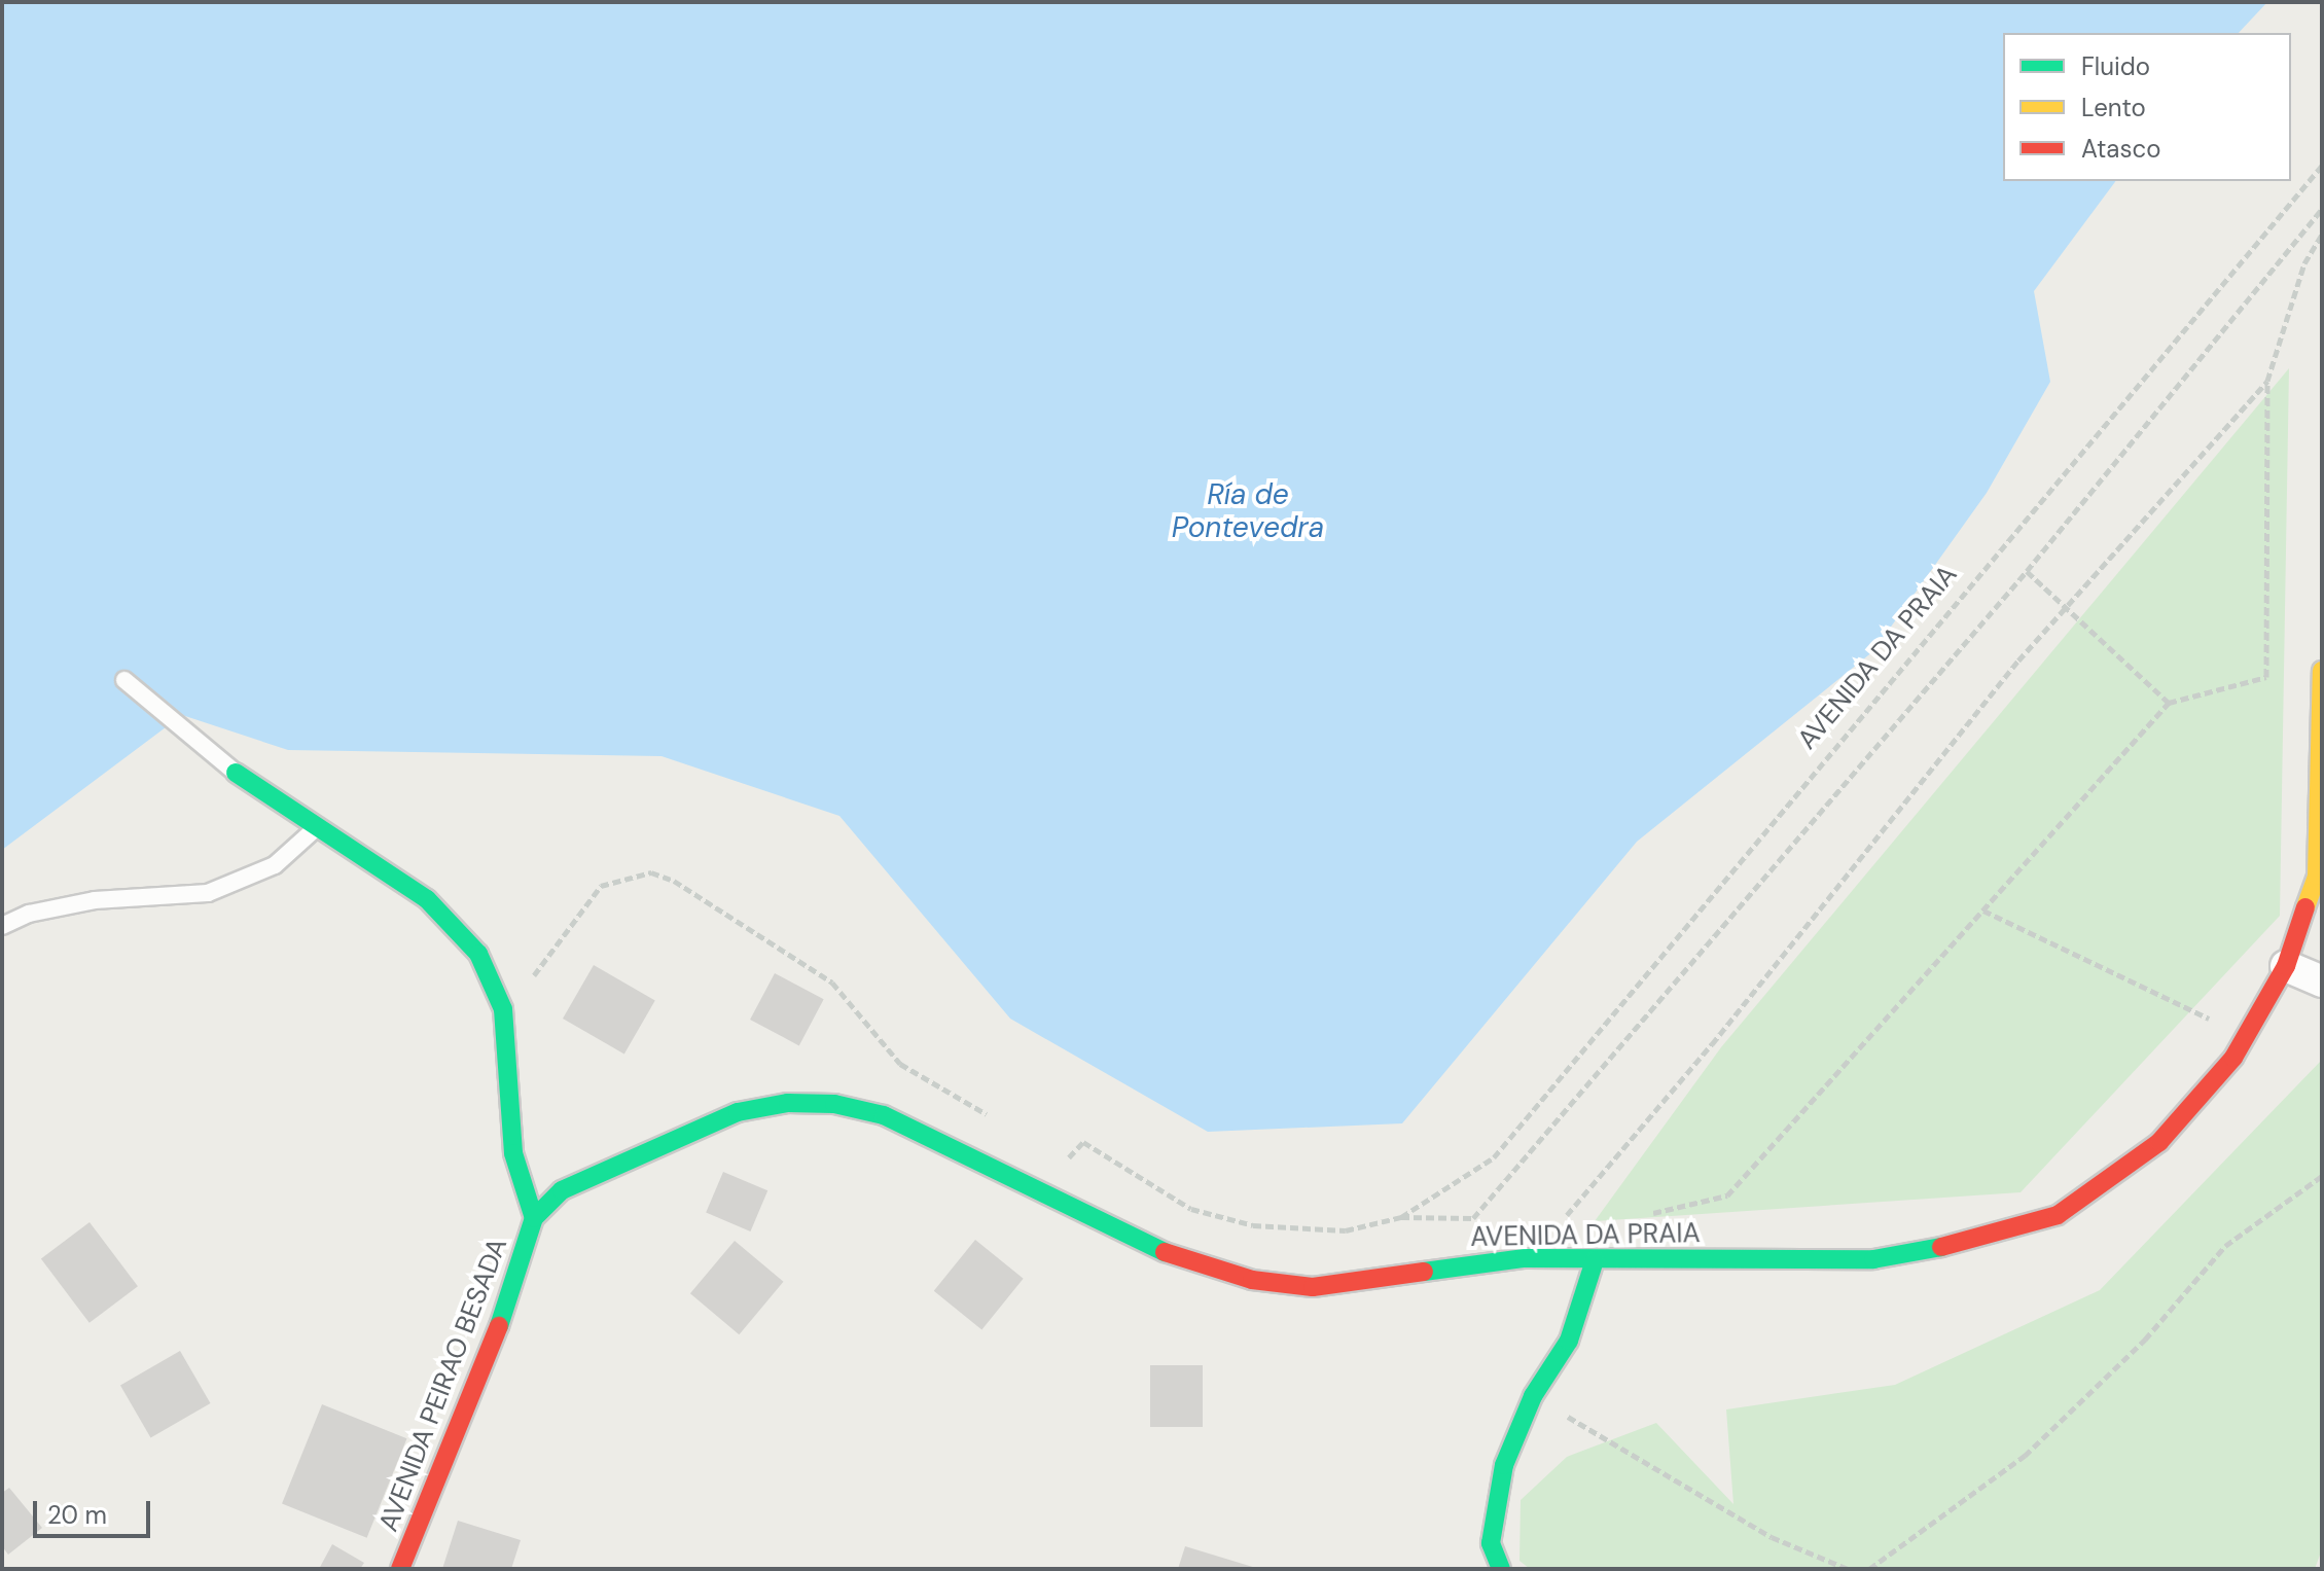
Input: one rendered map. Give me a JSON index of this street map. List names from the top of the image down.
{
  "streets": {
    "street": ["AVENIDA DA PRAIA", "AVENIDA PEIRAO BESADA"]
  },
  "crossings": [
    ["AVENIDA DA PRAIA", "AVENIDA PEIRAO BESADA"]
  ],
  "water": ["Ría de Pontevedra"],
  "legend": ["Fluido", "Lento", "Atasco"],
  "scale_bar": "20 m"
}
